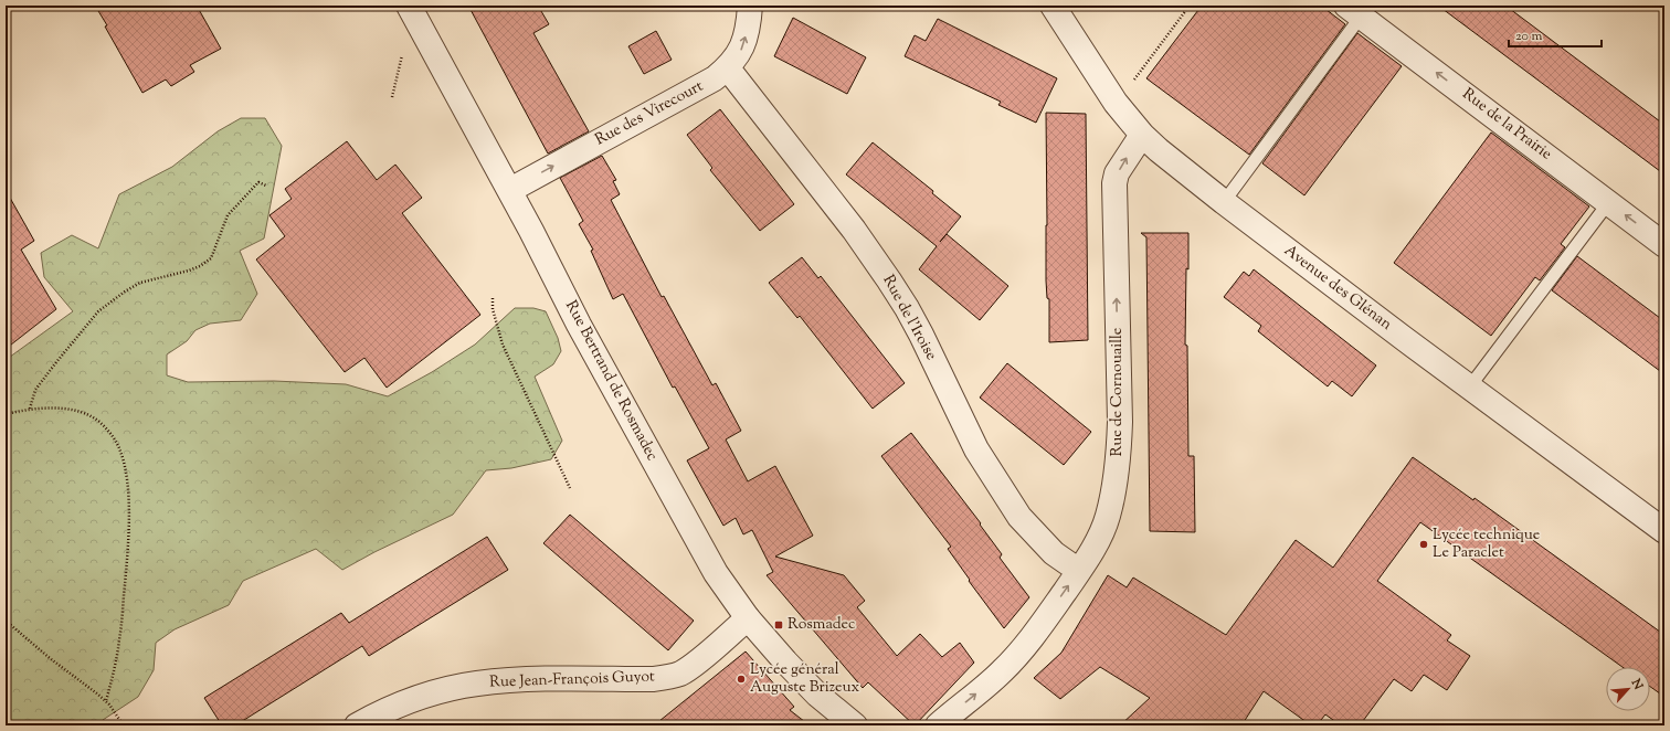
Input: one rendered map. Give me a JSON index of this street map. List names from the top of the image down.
{
  "streets": {
    "street": [
      "Rue des Virecourt",
      "Rue de la Prairie",
      "Avenue des Glénan",
      "Rue de l'Iroise",
      "Rue Bertrand de Rosmadec",
      "Rue de Cornouaille",
      "Rue Jean-François Guyot"
    ]
  },
  "crossings": [
    ["Rue des Virecourt", "Rue de l'Iroise"],
    ["Rue des Virecourt", "Rue Bertrand de Rosmadec"],
    ["Avenue des Glénan", "Rue de Cornouaille"],
    ["Rue de l'Iroise", "Rue de Cornouaille"],
    ["Rue Bertrand de Rosmadec", "Rue Jean-François Guyot"]
  ],
  "one_way": ["Rue des Virecourt", "Rue de la Prairie", "Rue de Cornouaille"],
  "places": {
    "other": ["Lycée technique Le Paraclet", "Lycée général Auguste Brizeux"],
    "transit": ["Rosmadec"]
  },
  "scale_bar": "20 m",
  "north": "top right"
}
